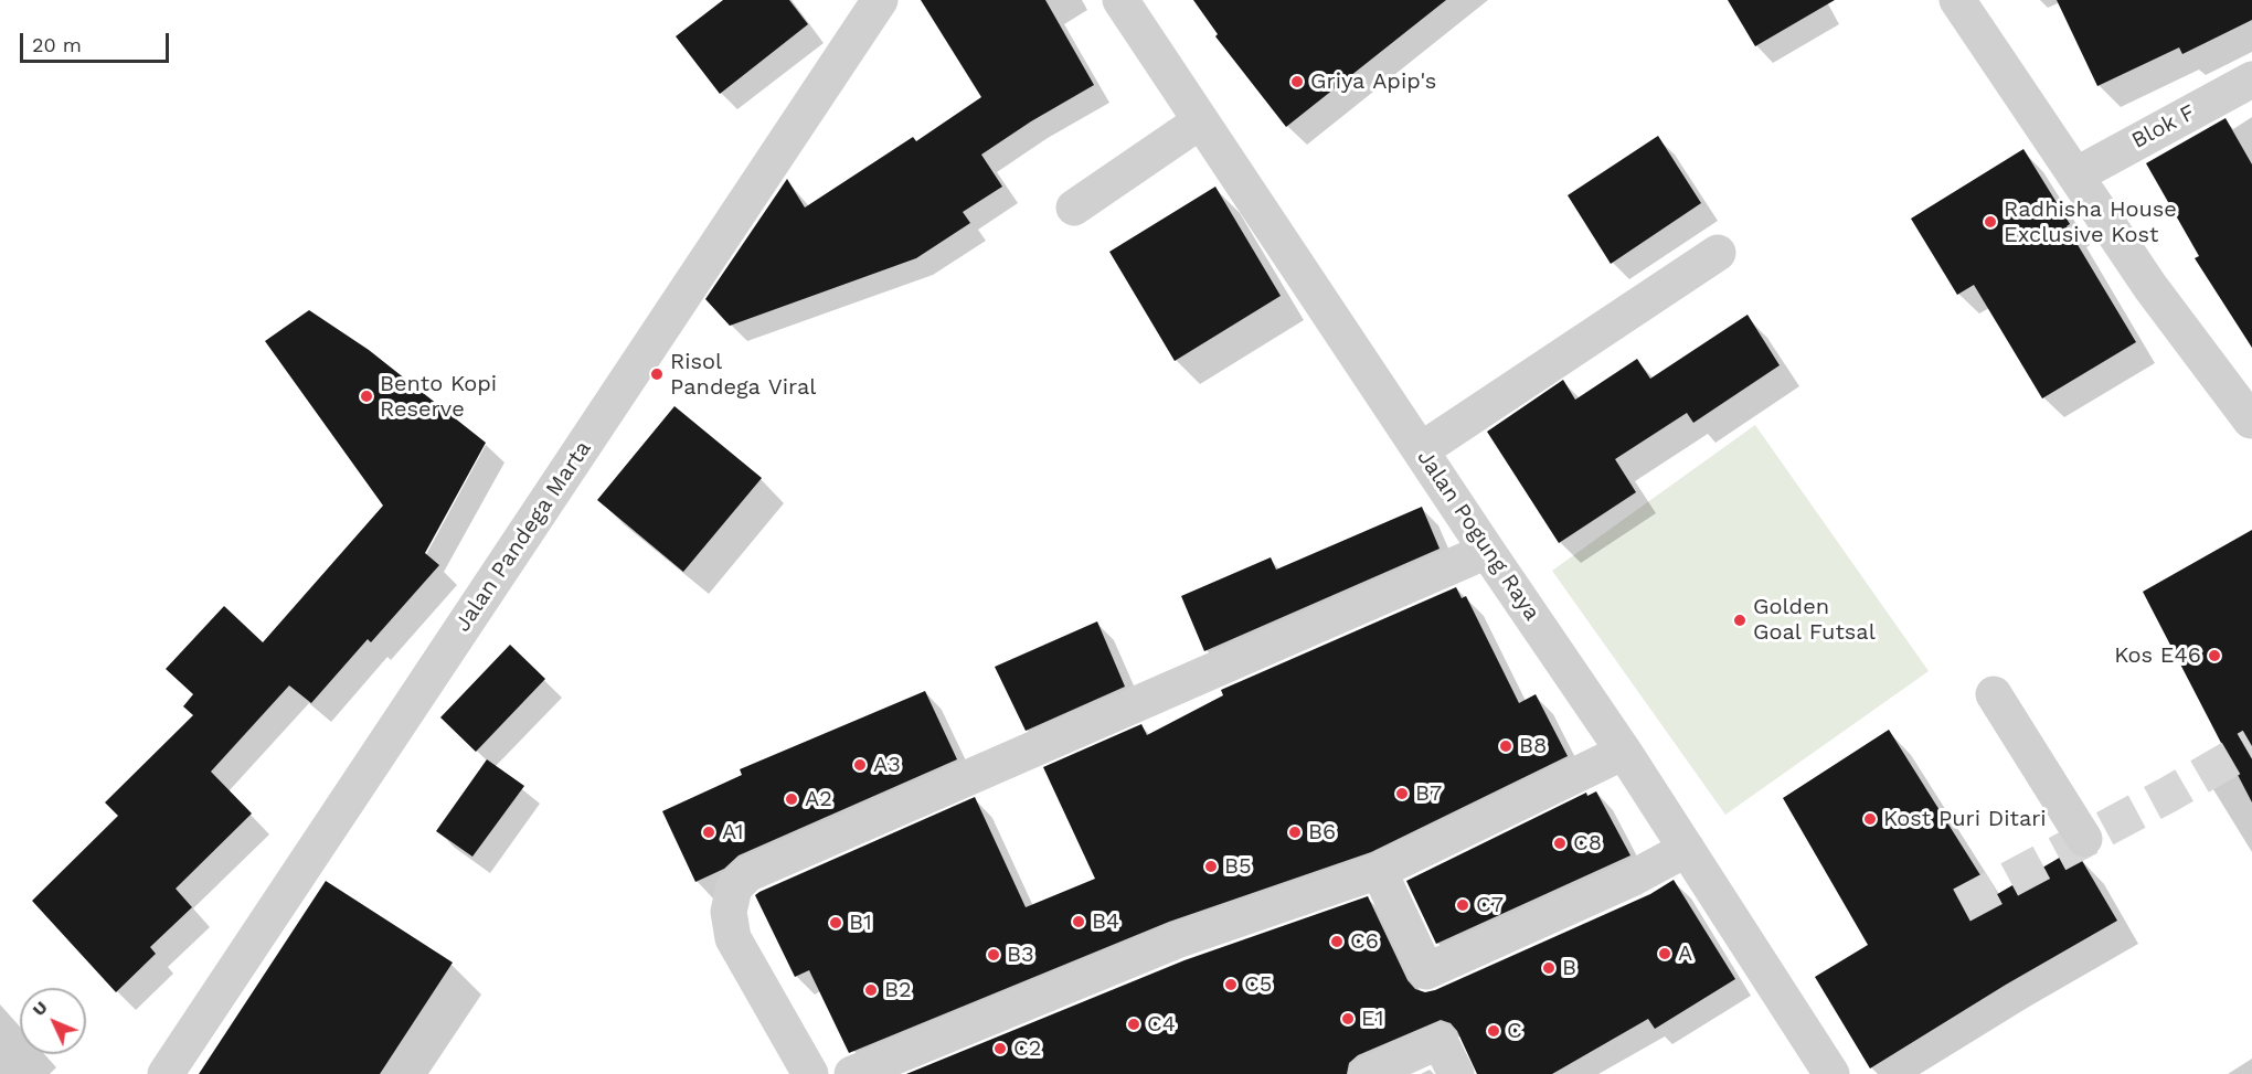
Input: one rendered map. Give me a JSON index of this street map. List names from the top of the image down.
{
  "streets": {
    "street": ["Blok F", "Jalan Pogung Raya", "Jalan Pandega Marta"]
  },
  "places": [
    "Griya Apip's",
    "Radhisha House Exclusive Kost",
    "Risol Pandega Viral",
    "Bento Kopi Reserve",
    "Golden Goal Futsal",
    "Kos E46",
    "B8",
    "A3",
    "B7",
    "A2",
    "Kost Puri Ditari",
    "A1",
    "B6",
    "C8",
    "B5",
    "C7",
    "B4",
    "B1",
    "C6",
    "A",
    "B3",
    "B",
    "C5",
    "B2",
    "E1",
    "C4",
    "C",
    "C2"
  ],
  "scale_bar": "20 m",
  "north": "top left"
}
